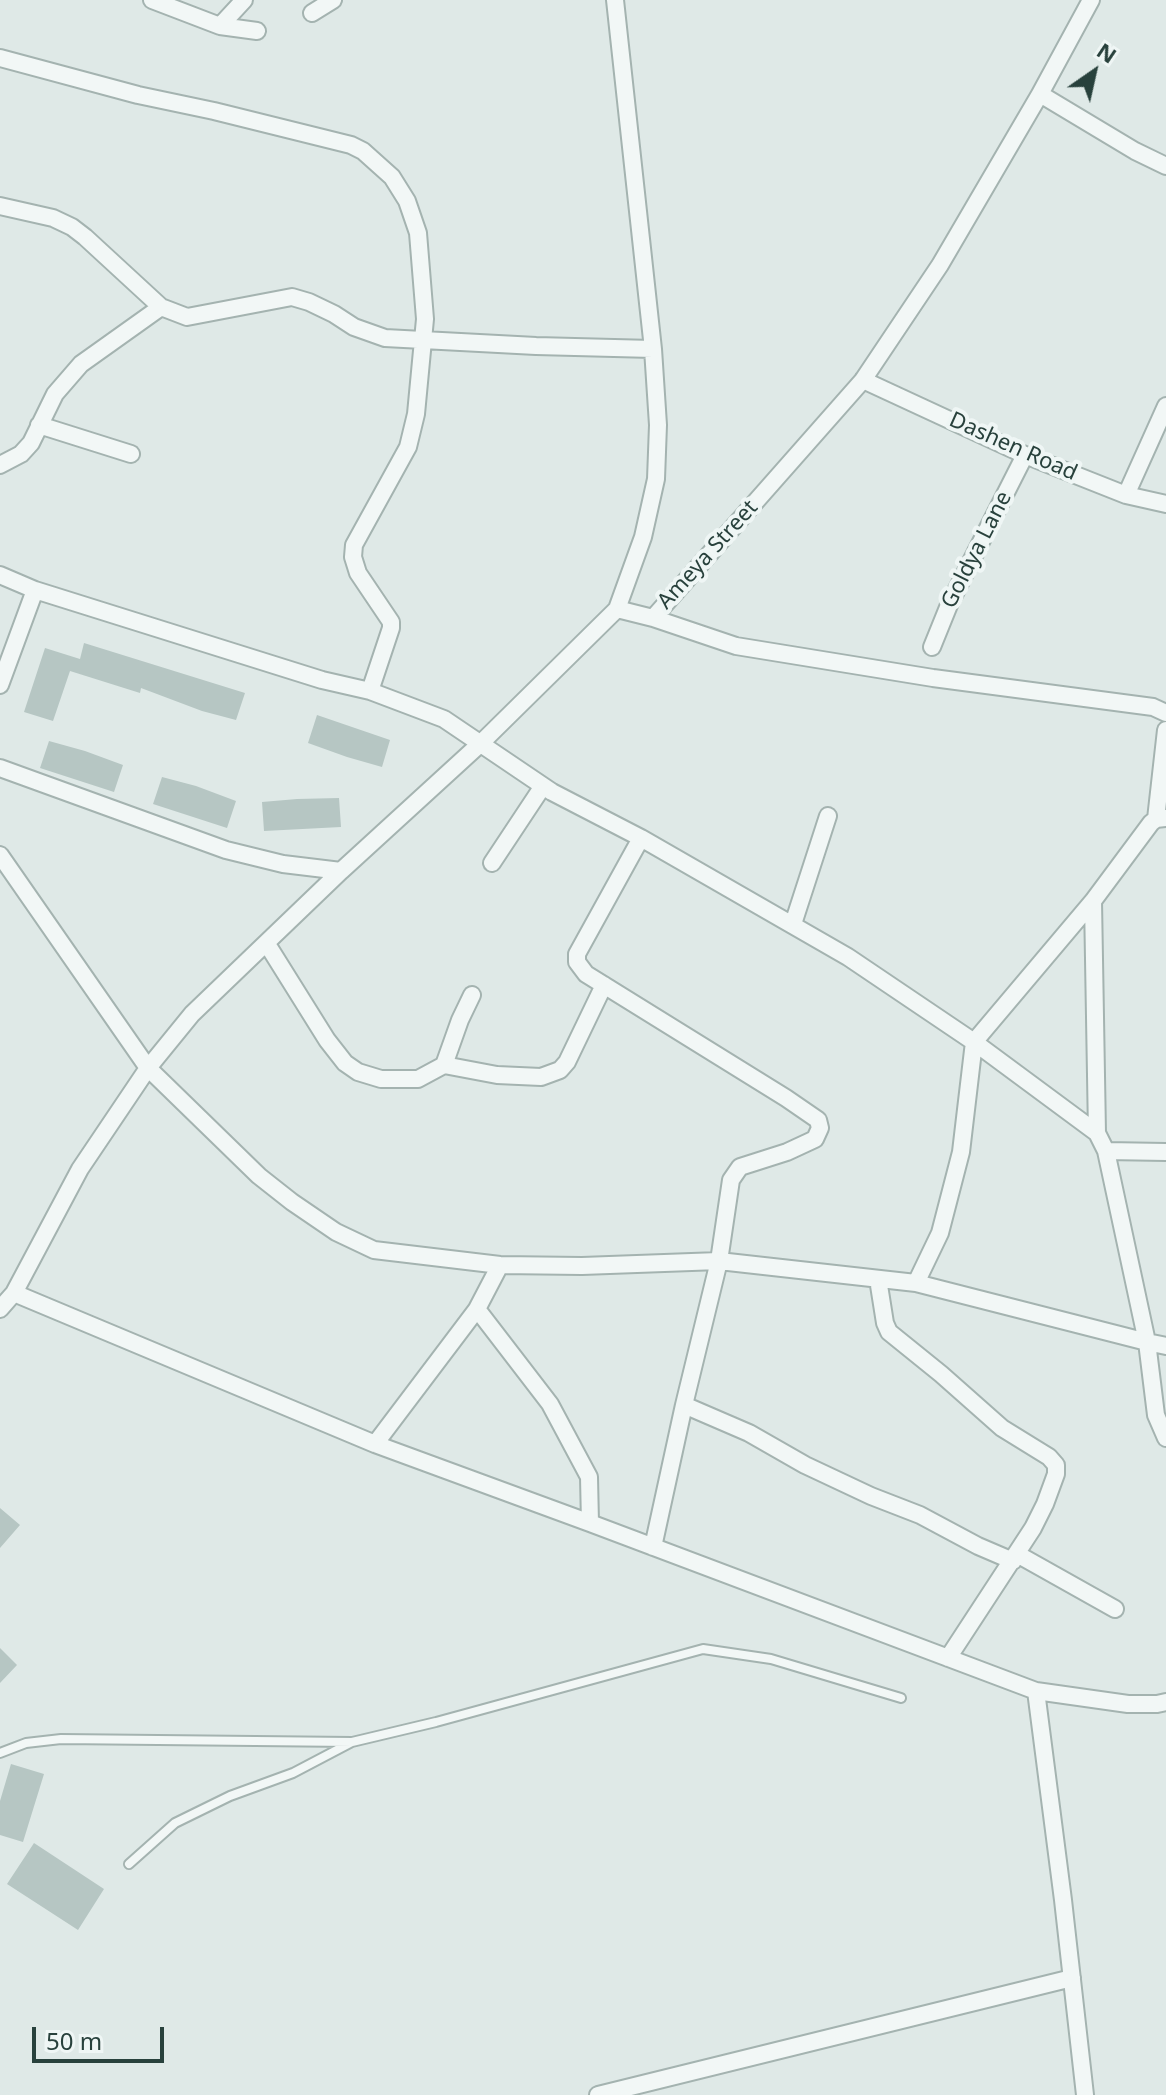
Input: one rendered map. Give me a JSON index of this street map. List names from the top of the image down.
{
  "streets": {
    "street": ["Dashen Road", "Goldya Lane", "Ameya Street"]
  },
  "crossings": [
    ["Dashen Road", "Goldya Lane"],
    ["Dashen Road", "Ameya Street"]
  ],
  "scale_bar": "50 m",
  "north": "top right"
}
